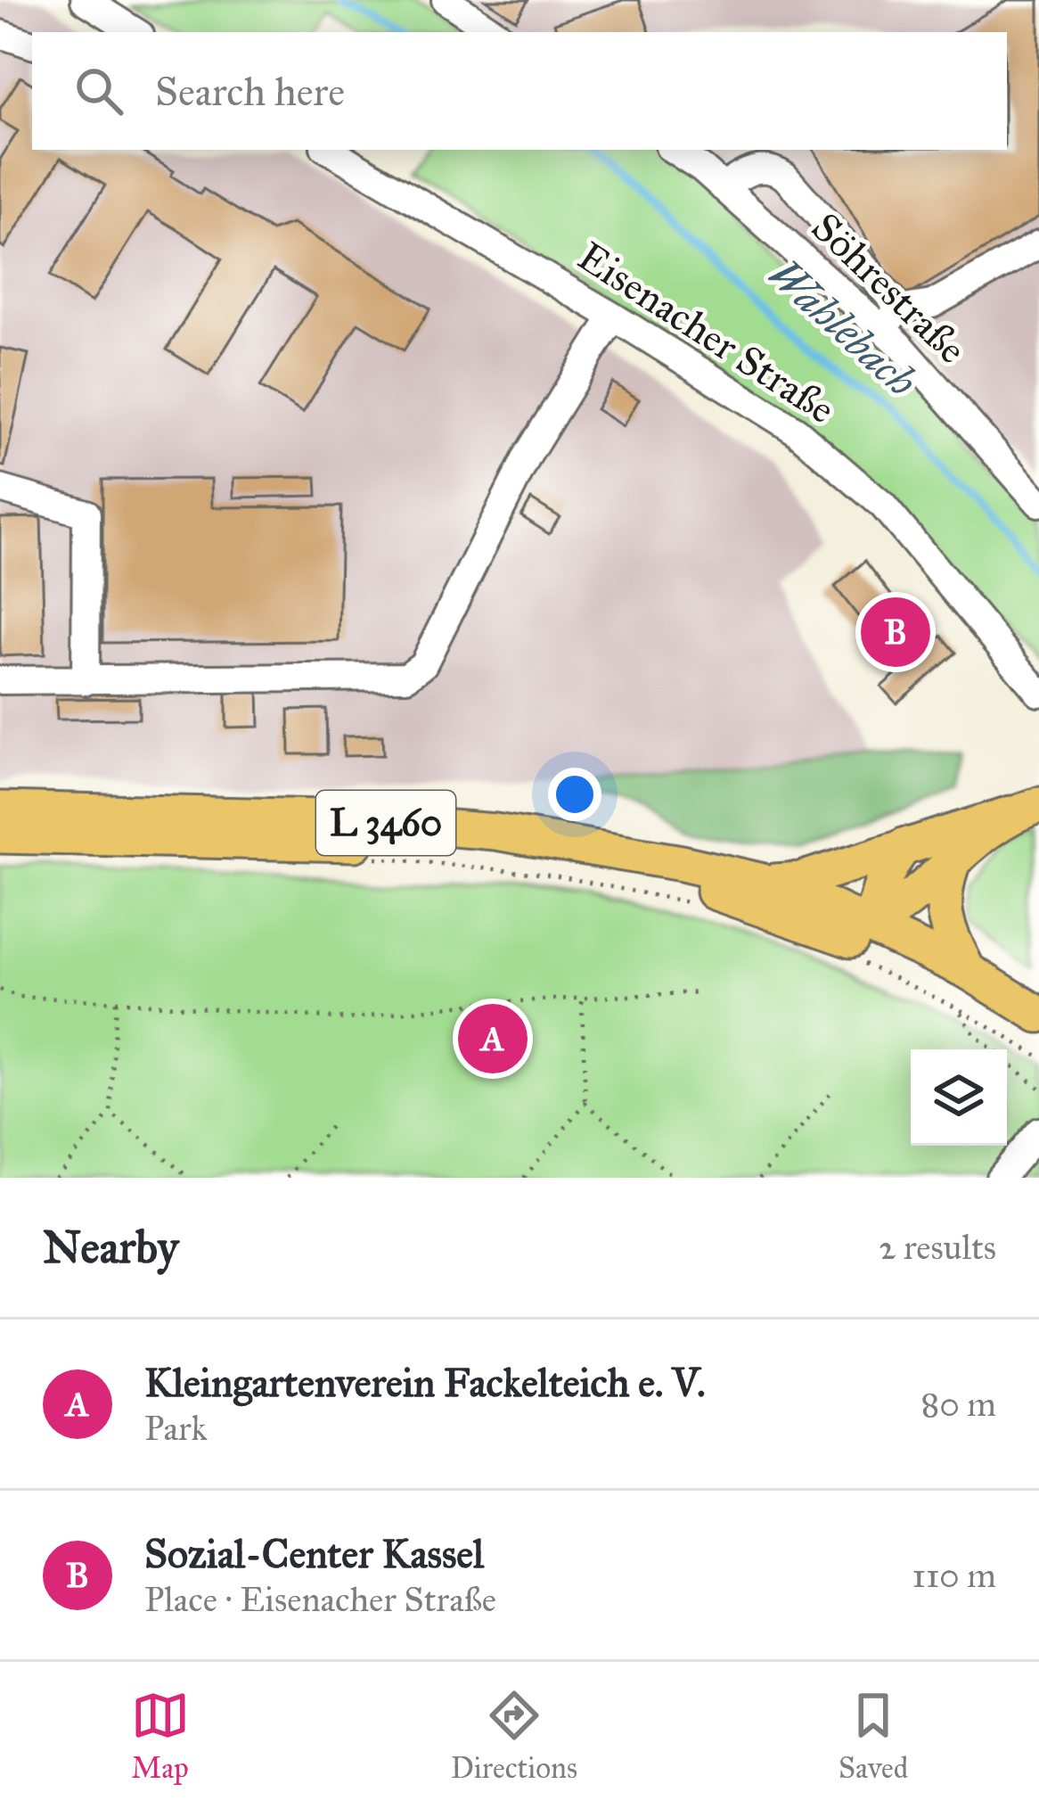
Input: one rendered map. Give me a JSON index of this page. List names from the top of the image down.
{
  "streets": {
    "main road": ["L 3460"],
    "street": ["Söhrestraße", "Eisenacher Straße"]
  },
  "water": ["Wahlebach"],
  "page": {
    "search": "Search here",
    "pins": ["B", "A"],
    "heading": ["Nearby", "2 results"],
    "list": [
      {
        "mark": "A",
        "name": "Kleingartenverein Fackelteich e. V.",
        "note": "Park",
        "value": "80 m"
      },
      {
        "mark": "B",
        "name": "Sozial-Center Kassel",
        "note": "Place · Eisenacher Straße",
        "value": "110 m"
      }
    ],
    "nav": ["Map", "Directions", "Saved"]
  }
}
